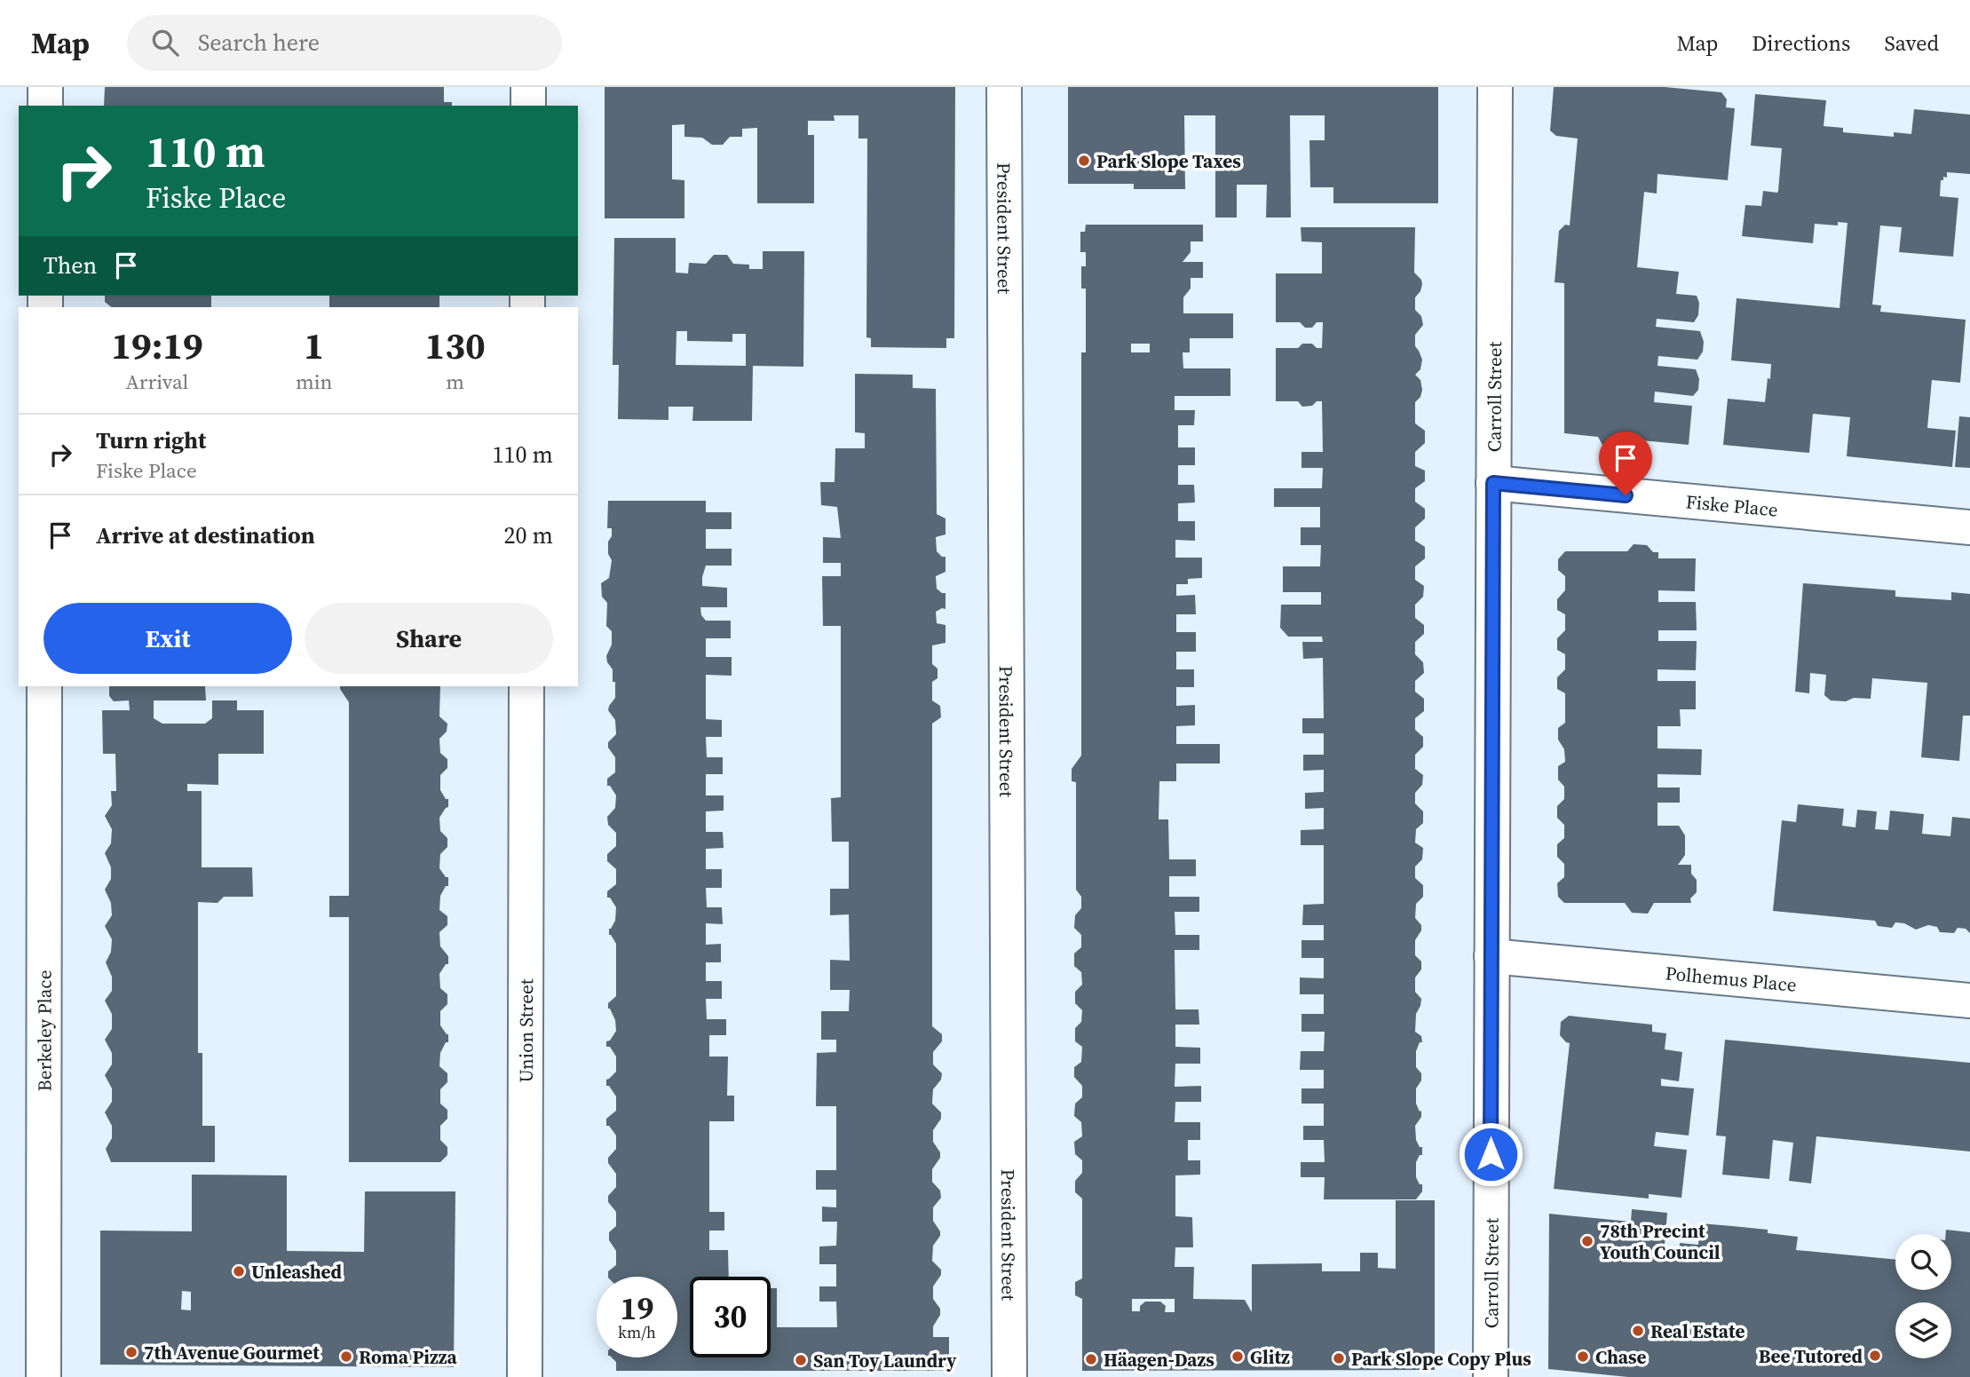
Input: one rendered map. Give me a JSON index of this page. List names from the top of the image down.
{
  "streets": {
    "street": [
      "President Street",
      "Carroll Street",
      "Fiske Place",
      "Polhemus Place",
      "Berkeley Place",
      "Union Street"
    ]
  },
  "crossings": [
    ["Carroll Street", "Fiske Place"],
    ["Carroll Street", "Polhemus Place"]
  ],
  "places": [
    "Park Slope Taxes",
    "78th Precint Youth Council",
    "Unleashed",
    "Real Estate",
    "7th Avenue Gourmet",
    "Bee Tutored",
    "Roma Pizza",
    "Glitz",
    "Chase",
    "Park Slope Copy Plus",
    "Häagen-Dazs",
    "San Toy Laundry"
  ],
  "page": {
    "header": "Map",
    "search": "Search here",
    "nav": ["Map", "Directions", "Saved"],
    "turn": ["110 m", "Fiske Place"],
    "then": "Then",
    "eta": [
      "19:19",
      "Arrival",
      "1",
      "min",
      "130",
      "m"
    ],
    "list": [
      {
        "name": "Turn right",
        "note": "Fiske Place",
        "value": "110 m"
      },
      {
        "name": "Arrive at destination",
        "value": "20 m"
      }
    ],
    "buttons": ["Exit", "Share"],
    "speed": "19 km/h",
    "limit": "30"
  }
}
